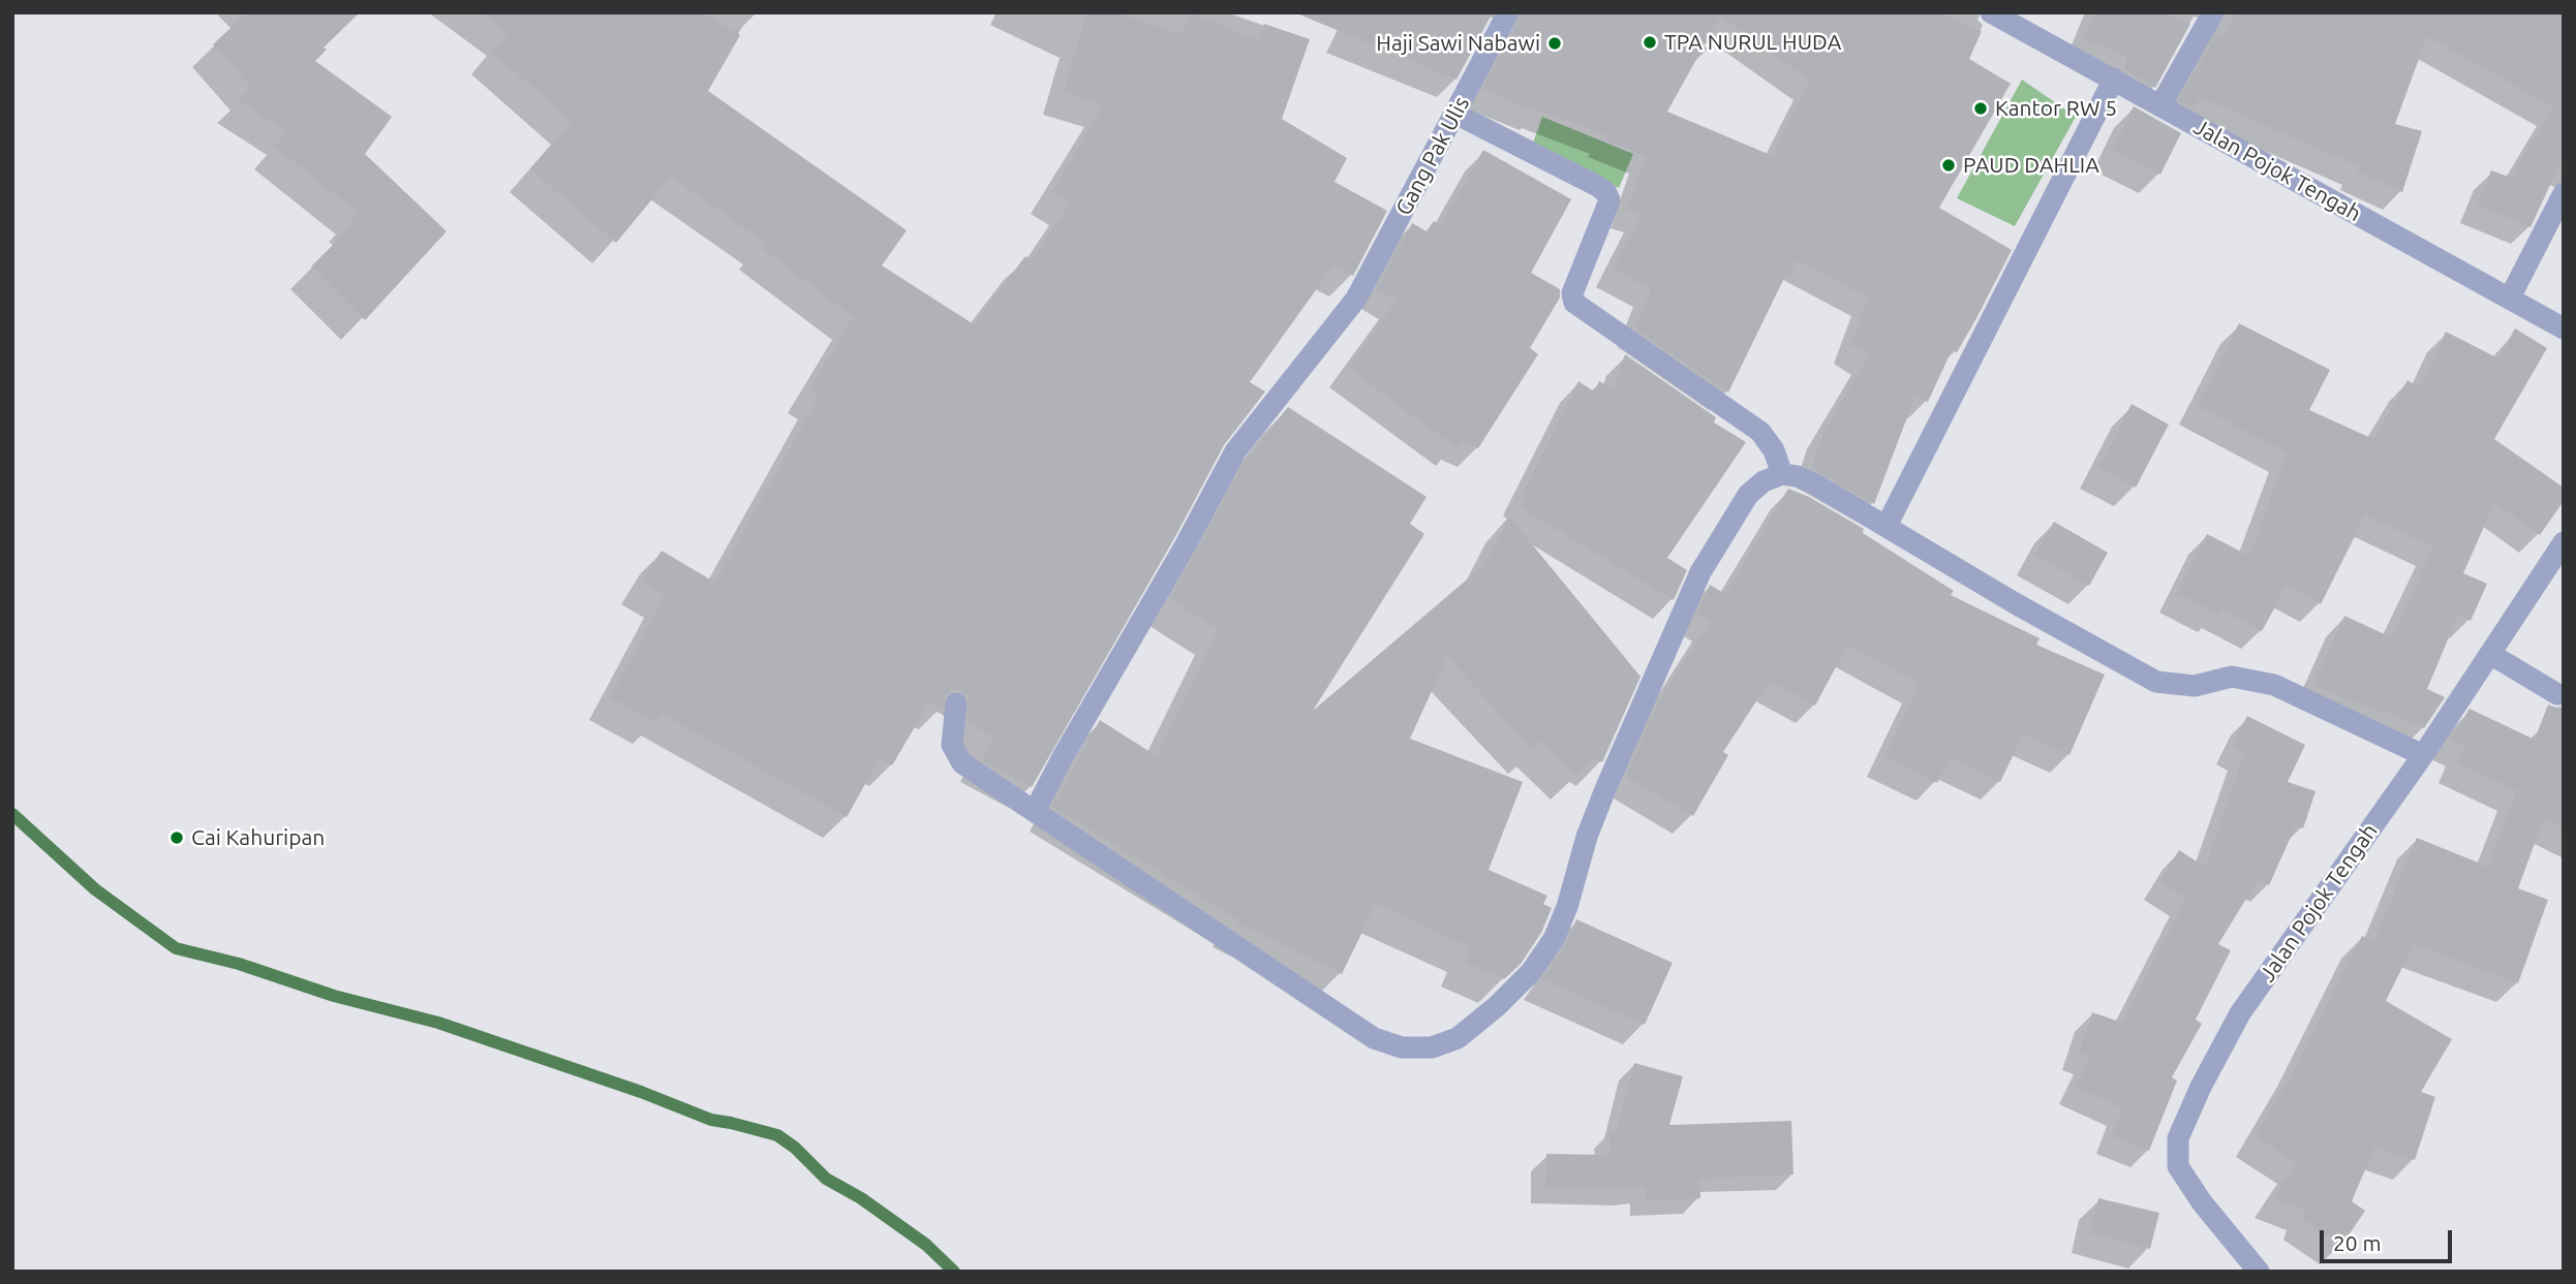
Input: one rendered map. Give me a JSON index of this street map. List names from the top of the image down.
{
  "streets": {
    "street": ["Gang Pak Ulis", "Jalan Pojok Tengah"]
  },
  "places": [
    "TPA NURUL HUDA",
    "Haji Sawi Nabawi",
    "Kantor RW 5",
    "PAUD DAHLIA",
    "Cai Kahuripan"
  ],
  "scale_bar": "20 m"
}
